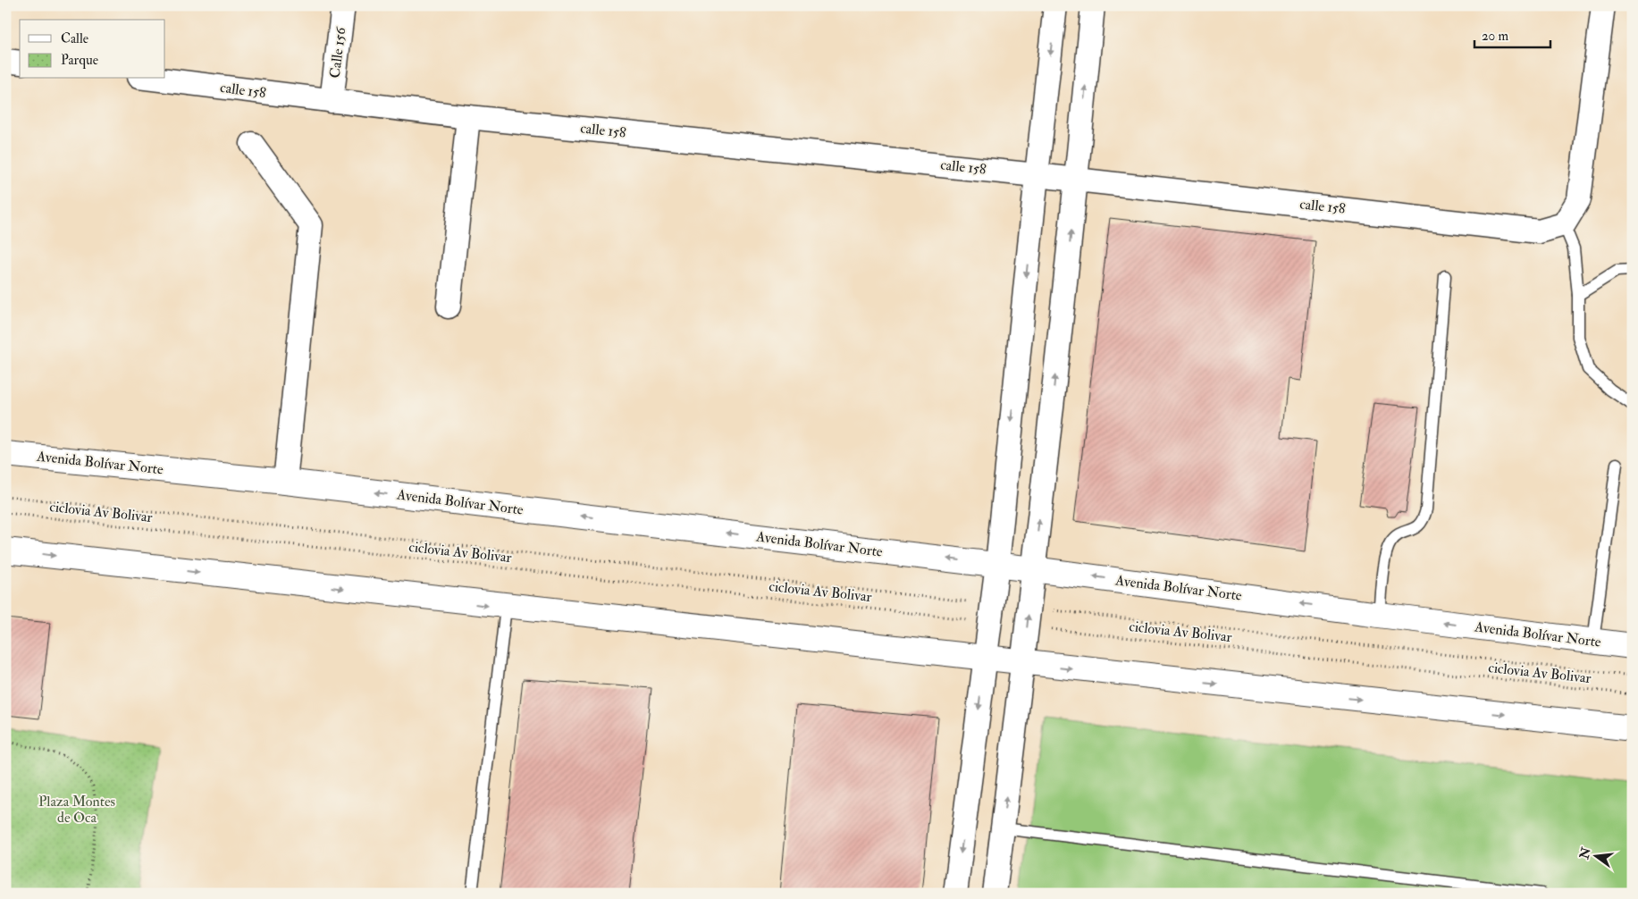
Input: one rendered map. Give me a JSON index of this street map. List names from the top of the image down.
{
  "streets": {
    "main road": ["Avenida Bolívar Norte"],
    "street": ["Calle 156", "calle 158"],
    "path": ["ciclovia Av Bolivar"]
  },
  "crossings": [
    ["Calle 156", "calle 158"]
  ],
  "parks": ["Plaza Montes de Oca"],
  "legend": ["Calle", "Parque"],
  "scale_bar": "20 m",
  "north": "left"
}
